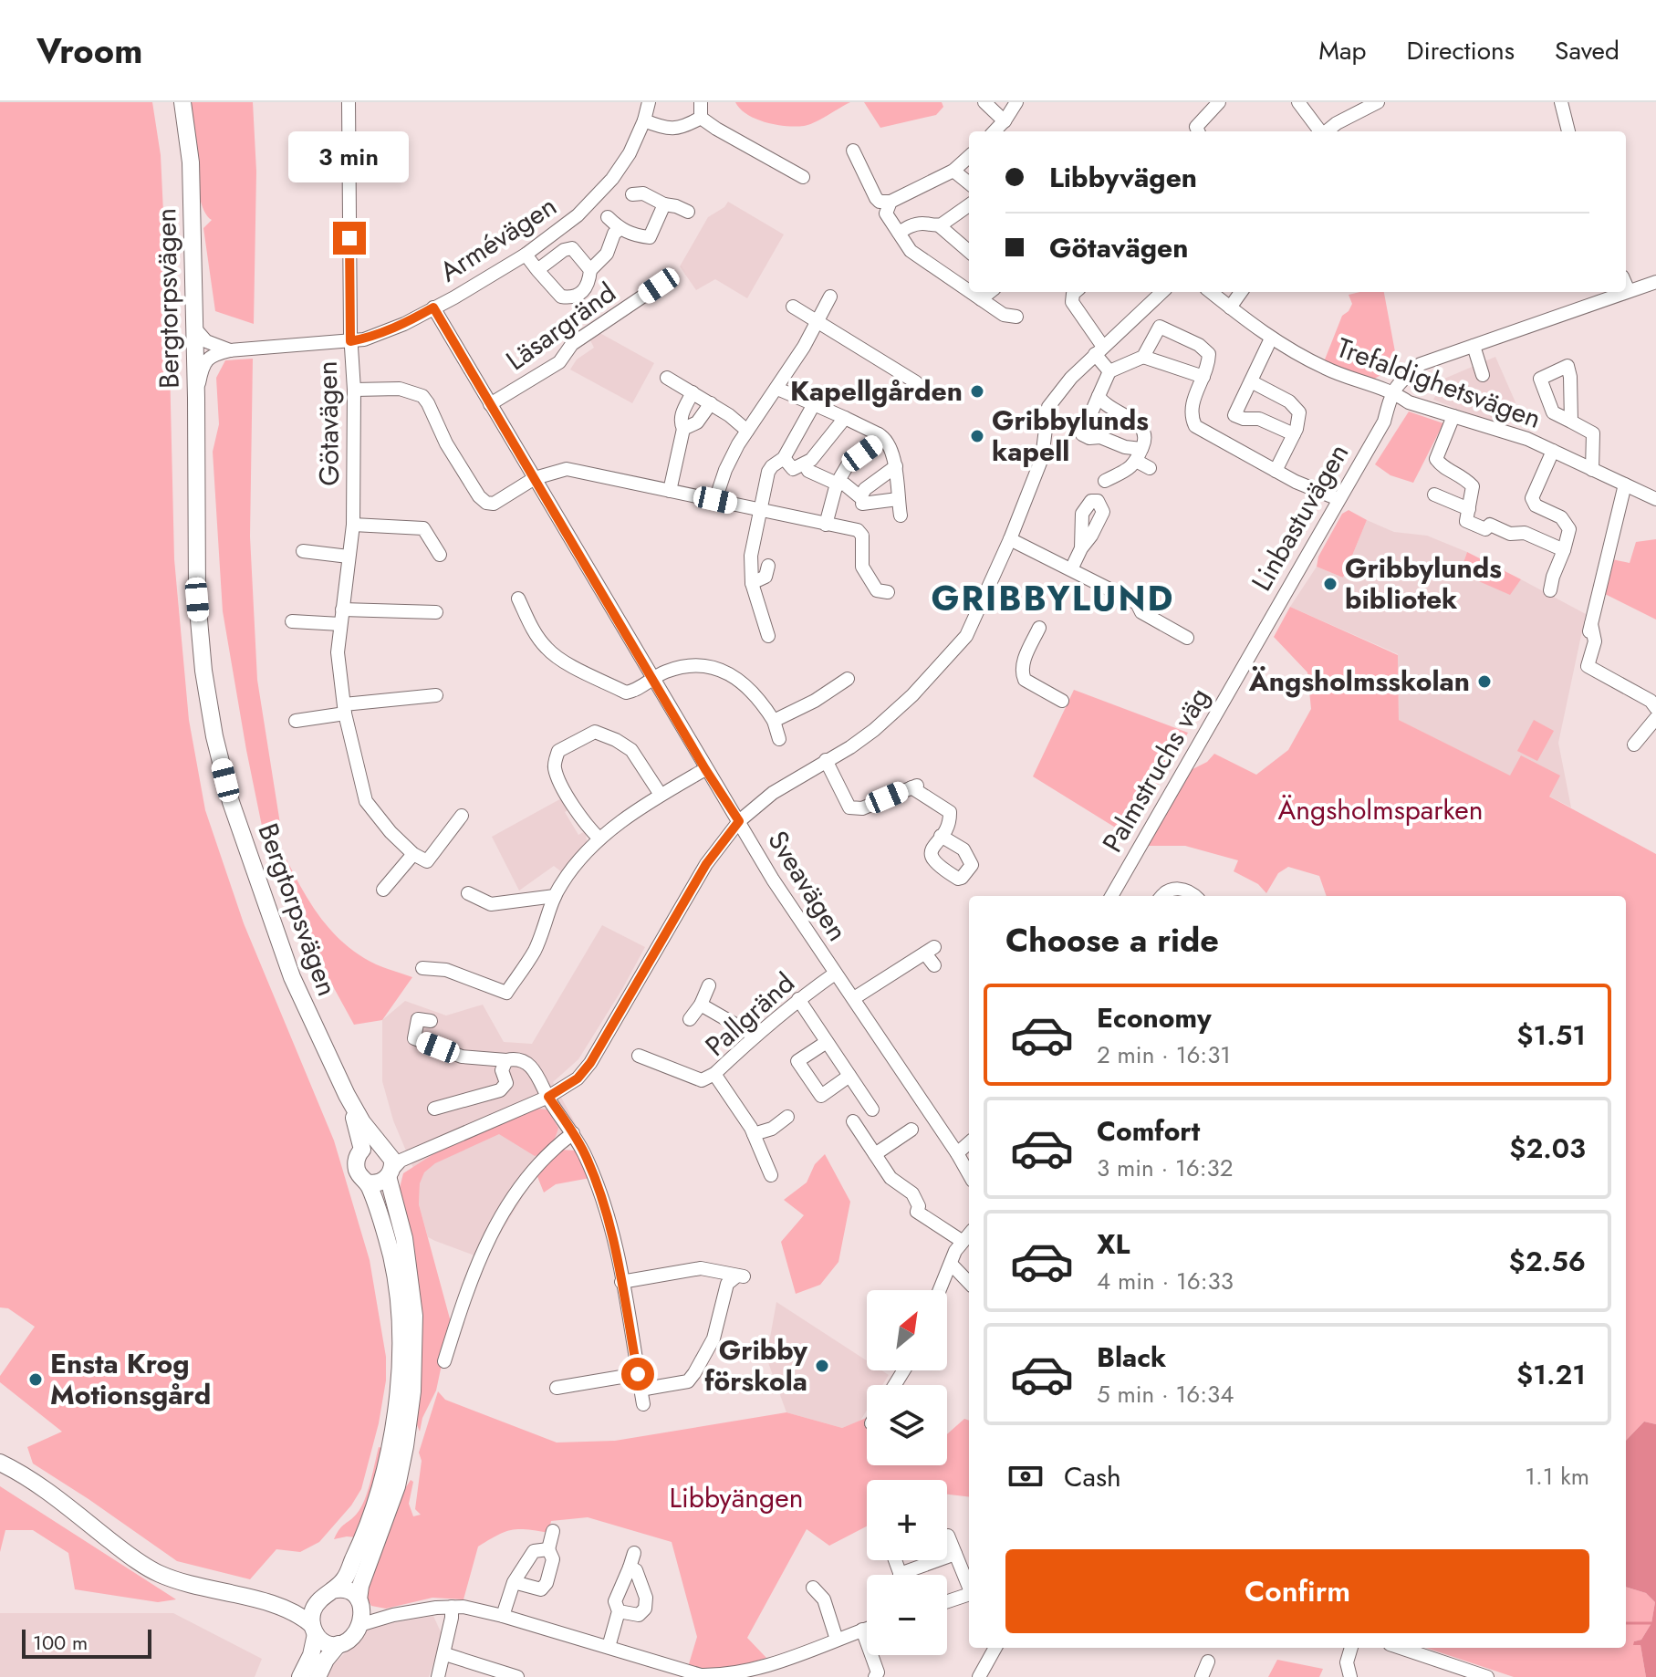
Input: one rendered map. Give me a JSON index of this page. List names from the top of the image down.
{
  "streets": {
    "main road": ["Bergtorpsvägen"],
    "street": [
      "Armévägen",
      "Läsargränd",
      "Trefaldighetsvägen",
      "Götavägen",
      "Linbastuvägen",
      "Palmstruchs väg",
      "Sveavägen",
      "Pallgränd"
    ]
  },
  "crossings": [
    ["Armévägen", "Götavägen"],
    ["Armévägen", "Sveavägen"],
    ["Läsargränd", "Sveavägen"],
    ["Trefaldighetsvägen", "Linbastuvägen"],
    ["Linbastuvägen", "Palmstruchs väg"],
    ["Sveavägen", "Pallgränd"]
  ],
  "districts": ["GRIBBYLUND"],
  "parks": ["Ängsholmsparken", "Libbyängen"],
  "places": [
    "Kapellgården",
    "Gribbylunds kapell",
    "Gribbylunds bibliotek",
    "Ängsholmsskolan",
    "Gribby förskola",
    "Ensta Krog Motionsgård"
  ],
  "scale_bar": "100 m",
  "north": "top right",
  "page": {
    "header": "Vroom",
    "nav": ["Map", "Directions", "Saved"],
    "bubble": "3 min",
    "banner": ["Libbyvägen", "Götavägen"],
    "heading": "Choose a ride",
    "list": [
      {
        "name": "Economy",
        "note": "2 min · 16:31",
        "value": "$1.51"
      },
      {
        "name": "Comfort",
        "note": "3 min · 16:32",
        "value": "$2.03"
      },
      {
        "name": "XL",
        "note": "4 min · 16:33",
        "value": "$2.56"
      },
      {
        "name": "Black",
        "note": "5 min · 16:34",
        "value": "$1.21"
      }
    ],
    "map_buttons": ["+", "−"],
    "pay": ["Cash", "1.1 km"],
    "buttons": "Confirm",
    "scale": "100 m"
  }
}
